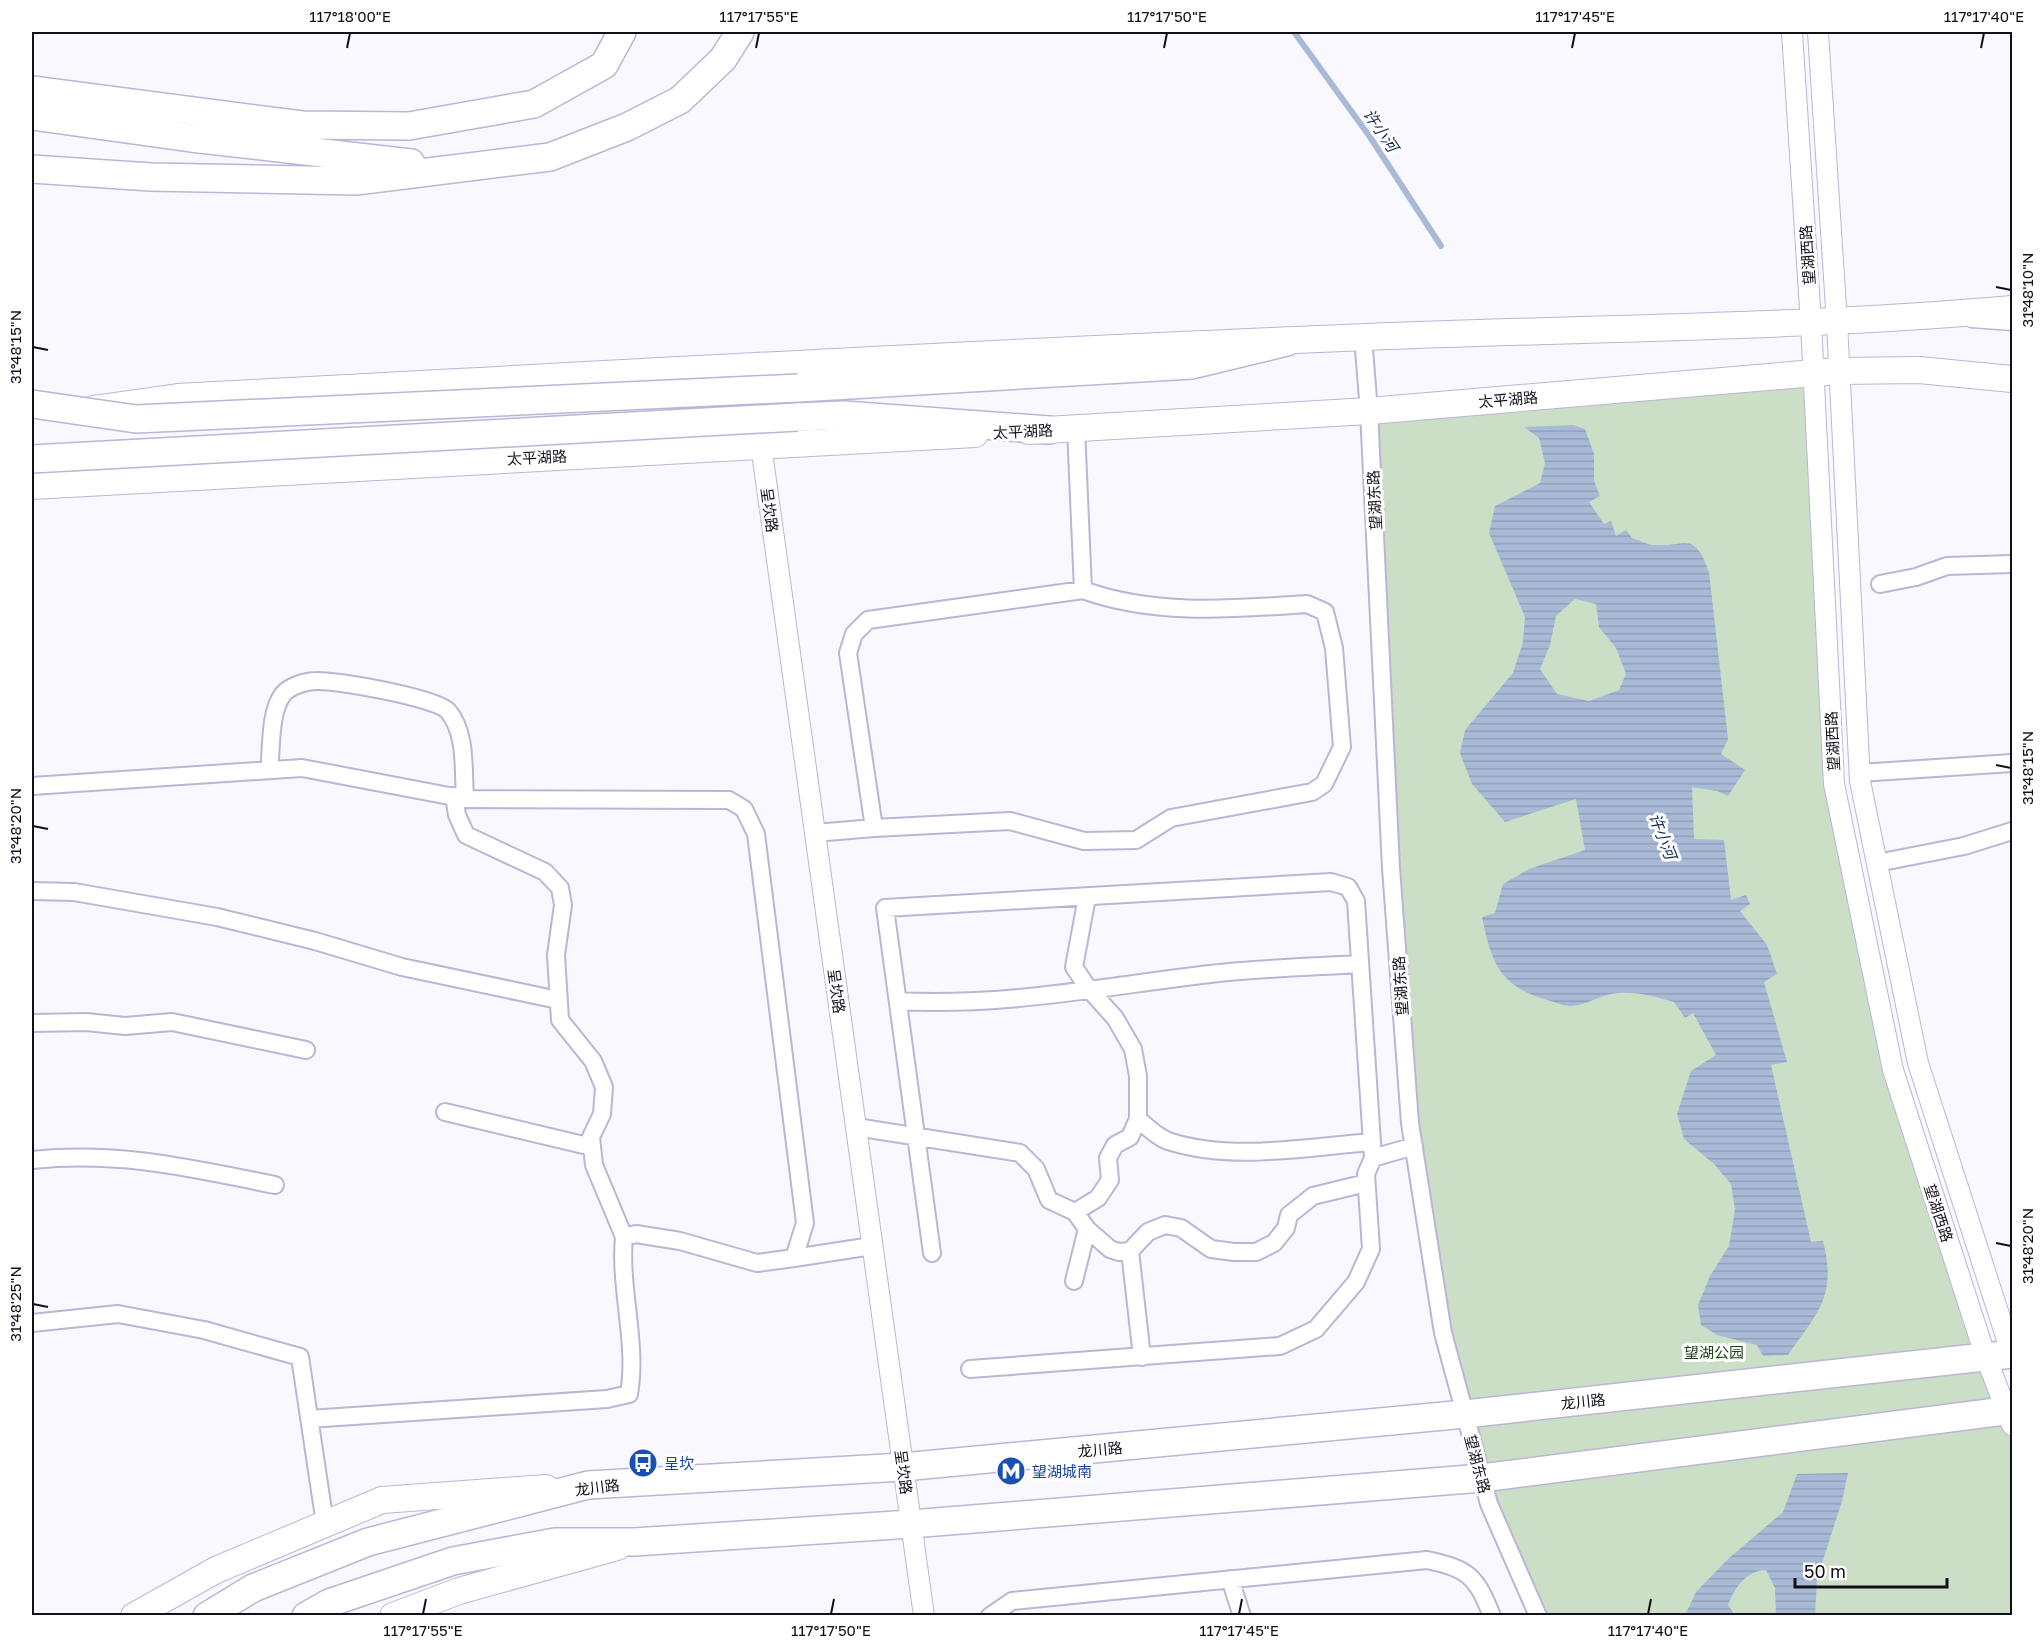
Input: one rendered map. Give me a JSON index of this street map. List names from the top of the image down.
{
  "streets": {
    "highway": ["龙川路"],
    "main road": ["太平湖路"],
    "street": ["望湖西路", "望湖东路", "呈坎路"]
  },
  "crossings": [
    ["望湖西路", "太平湖路"],
    ["望湖西路", "龙川路"],
    ["太平湖路", "望湖东路"],
    ["太平湖路", "呈坎路"],
    ["望湖东路", "龙川路"],
    ["呈坎路", "龙川路"]
  ],
  "water": ["许小河"],
  "parks": ["望湖公园"],
  "places": {
    "bus stop": ["呈坎"],
    "metro station": ["望湖城南"]
  },
  "scale_bar": "50 m",
  "coordinates": [
    "117°18'00\"E",
    "117°17'55\"E",
    "117°17'50\"E",
    "117°17'45\"E",
    "117°17'40\"E",
    "31°48'10\"N",
    "31°48'15\"N",
    "31°48'20\"N",
    "31°48'25\"N"
  ]
}
